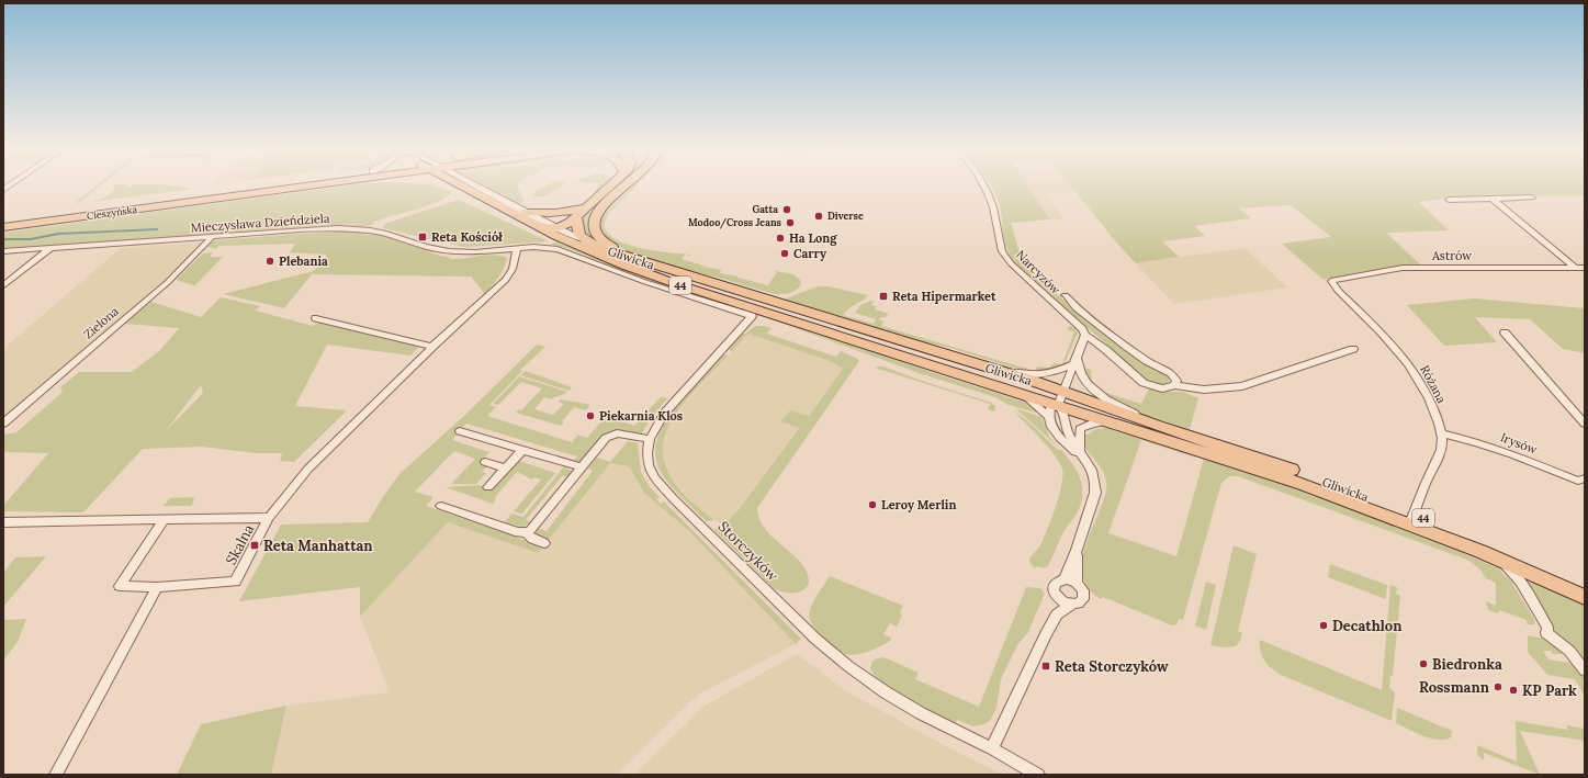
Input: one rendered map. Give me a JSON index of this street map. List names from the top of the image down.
{
  "streets": {
    "main road": ["Cieszyńska", "Gliwicka", "44"],
    "street": [
      "Mieczysława Dzieńdziela",
      "Astrów",
      "Narcyzów",
      "Zielona",
      "Różana",
      "Irysów",
      "Skalna",
      "Storczyków"
    ]
  },
  "crossings": [
    ["Mieczysława Dzieńdziela", "Gliwicka"],
    ["Mieczysława Dzieńdziela", "Zielona"],
    ["Mieczysława Dzieńdziela", "Skalna"],
    ["Astrów", "Różana"],
    ["Gliwicka", "44"],
    ["Gliwicka", "Różana"],
    ["Gliwicka", "Skalna"],
    ["Gliwicka", "Storczyków"],
    ["Różana", "Irysów"]
  ],
  "places": {
    "other": [
      "Gatta",
      "Diverse",
      "Modoo/Cross Jeans",
      "Ha Long",
      "Carry",
      "Plebania",
      "Piekarnia Klos",
      "Leroy Merlin",
      "Decathlon",
      "Biedronka",
      "Rossmann",
      "KP Park"
    ],
    "transit": [
      "Reta Kościół",
      "Reta Hipermarket",
      "Reta Manhattan",
      "Reta Storczyków"
    ]
  }
}
